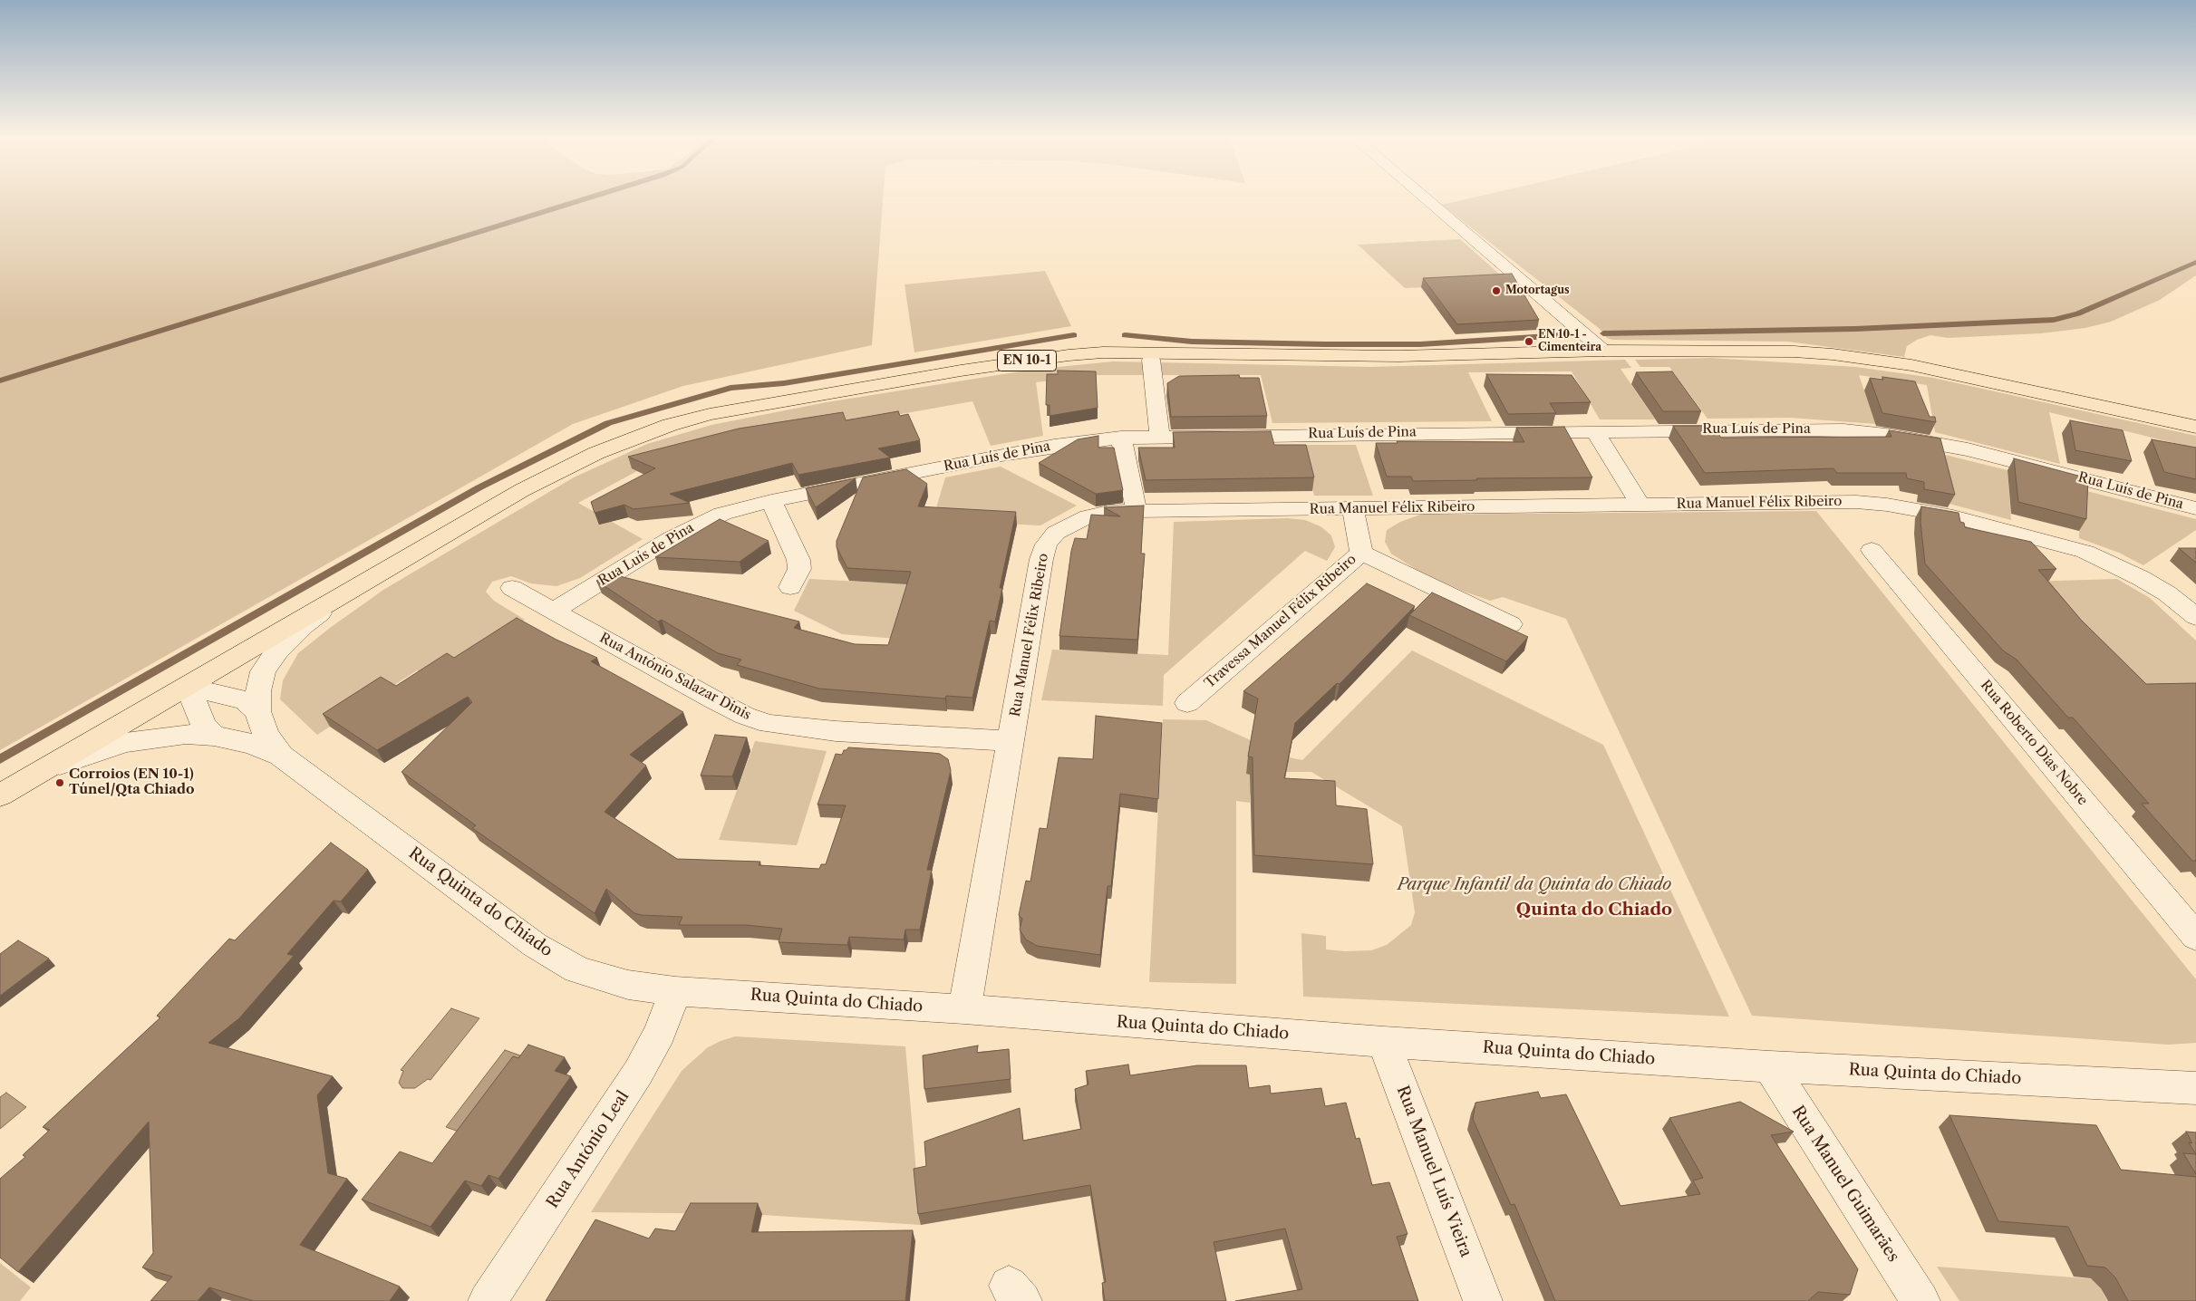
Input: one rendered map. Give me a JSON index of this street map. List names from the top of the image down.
{
  "streets": {
    "main road": ["EN 10-1"],
    "street": [
      "Rua Luís de Pina",
      "Rua Manuel Félix Ribeiro",
      "Travessa Manuel Félix Ribeiro",
      "Rua António Salazar Dinis",
      "Rua Roberto Dias Nobre",
      "Rua Quinta do Chiado",
      "Rua António Leal",
      "Rua Manuel Luís Vieira",
      "Rua Manuel Guimarães"
    ]
  },
  "crossings": [
    ["EN 10-1", "Rua Quinta do Chiado"],
    ["Rua Luís de Pina", "Rua António Salazar Dinis"],
    ["Rua Manuel Félix Ribeiro", "Travessa Manuel Félix Ribeiro"],
    ["Rua Manuel Félix Ribeiro", "Rua António Salazar Dinis"],
    ["Rua Manuel Félix Ribeiro", "Rua Quinta do Chiado"],
    ["Rua Quinta do Chiado", "Rua António Leal"],
    ["Rua Quinta do Chiado", "Rua Manuel Luís Vieira"],
    ["Rua Quinta do Chiado", "Rua Manuel Guimarães"]
  ],
  "districts": ["Quinta do Chiado"],
  "parks": ["Parque Infantil da Quinta do Chiado"],
  "places": ["Motortagus", "EN 10-1 - Cimenteira", "Corroios (EN 10-1) Túnel/Qta Chiado"]
}
